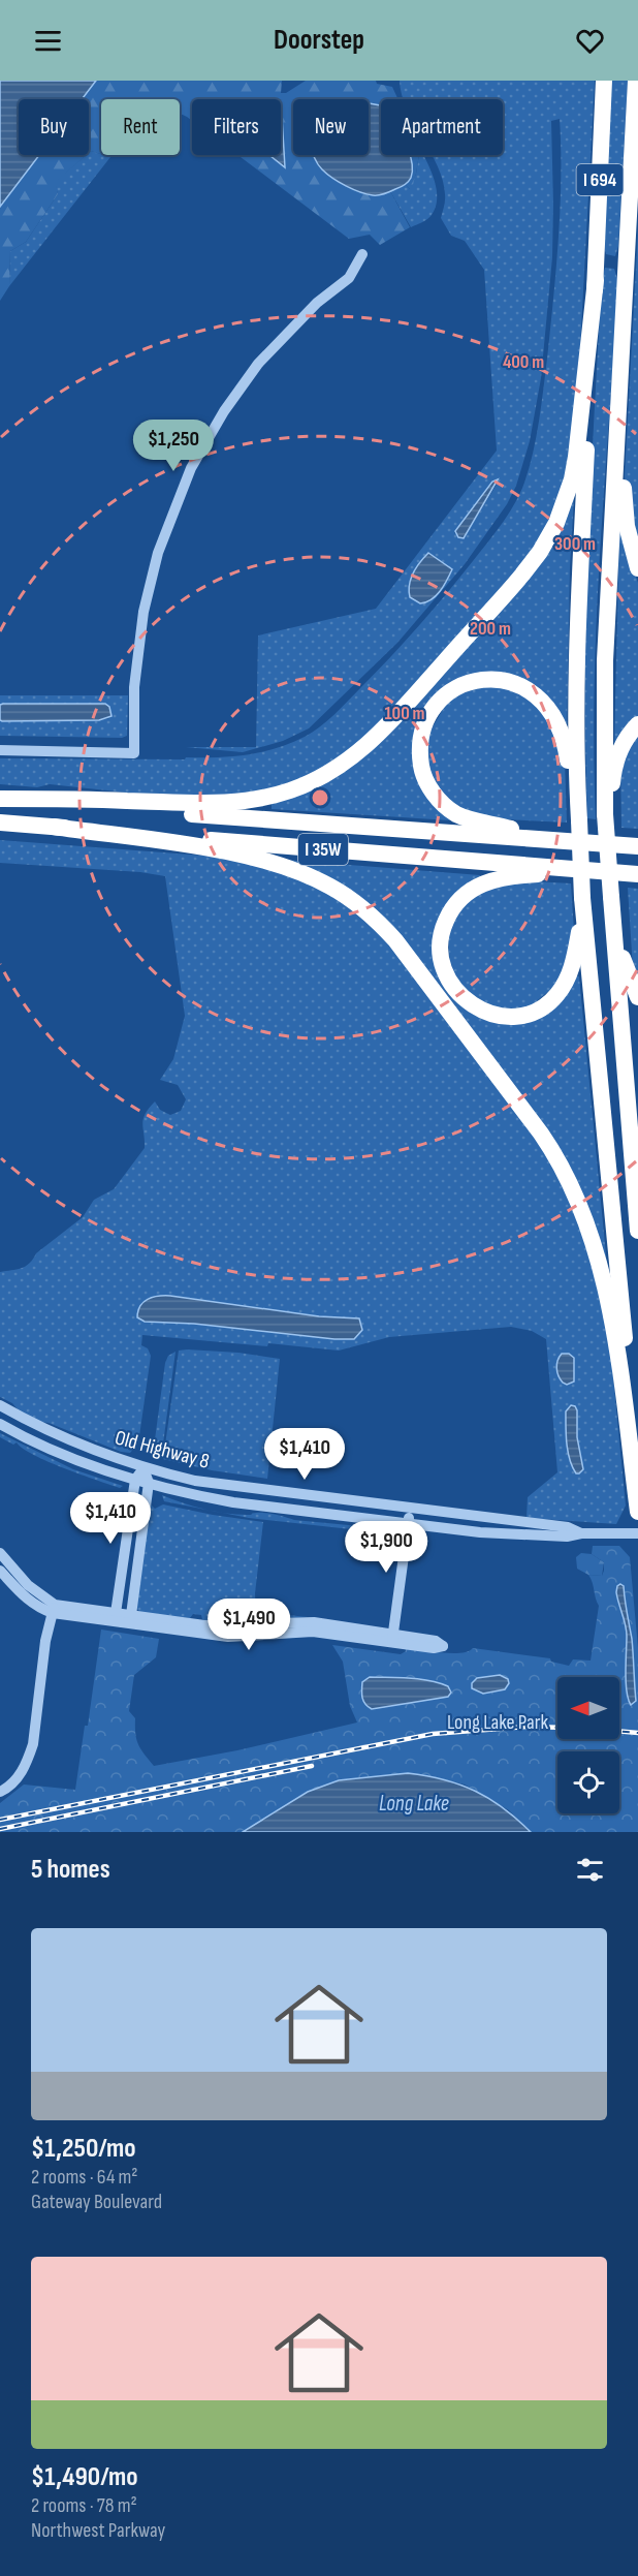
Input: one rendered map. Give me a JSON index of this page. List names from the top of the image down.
{
  "streets": {
    "highway": ["I 694", "I 35W"],
    "street": ["Old Highway 8"]
  },
  "water": ["Long Lake"],
  "parks": ["Long Lake Park"],
  "north": "left",
  "page": {
    "header": "Doorstep",
    "chip": [
      "Buy",
      "Rent",
      "Filters",
      "New",
      "Apartment"
    ],
    "price": [
      "$1,250",
      "$1,410",
      "$1,410",
      "$1,900",
      "$1,490"
    ],
    "heading": "5 homes",
    "list": [
      {
        "name": "$1,250/mo",
        "note": "2 rooms · 64 m² · Gateway Boulevard"
      },
      {
        "name": "$1,490/mo",
        "note": "2 rooms · 78 m² · Northwest Parkway"
      }
    ]
  },
  "rings": [
    "400 m",
    "300 m",
    "200 m",
    "100 m"
  ]
}
